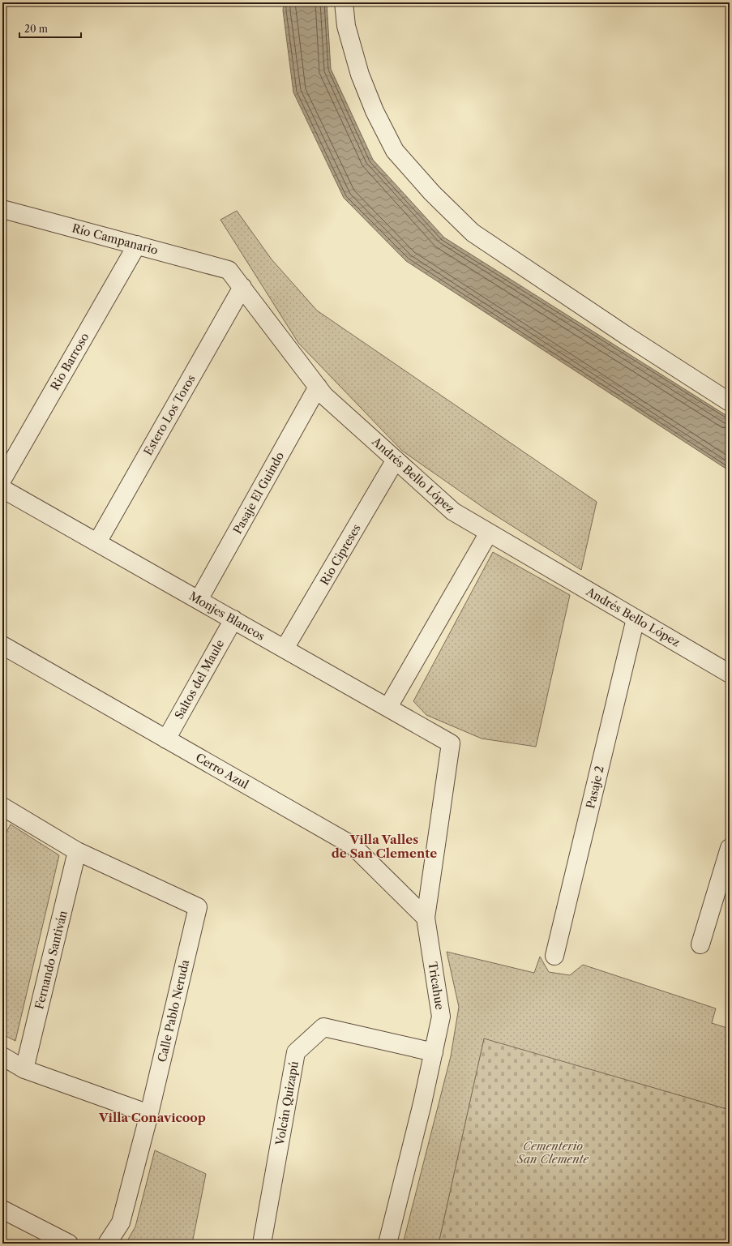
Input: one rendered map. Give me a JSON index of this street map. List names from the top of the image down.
{
  "streets": {
    "street": [
      "Río Campanario",
      "Rio Barroso",
      "Estero Los Toros",
      "Andrés Bello López",
      "Pasaje El Guindo",
      "Rio Cipreses",
      "Monjes Blancos",
      "Saltos del Maule",
      "Cerro Azul",
      "Pasaje 2",
      "Fernando Santiván",
      "Tricahue",
      "Calle Pablo Neruda",
      "Volcán Quizapú"
    ]
  },
  "crossings": [
    ["Río Campanario", "Rio Barroso"],
    ["Río Campanario", "Andrés Bello López"],
    ["Estero Los Toros", "Andrés Bello López"],
    ["Estero Los Toros", "Monjes Blancos"],
    ["Andrés Bello López", "Pasaje El Guindo"],
    ["Andrés Bello López", "Rio Cipreses"],
    ["Andrés Bello López", "Pasaje 2"],
    ["Pasaje El Guindo", "Monjes Blancos"],
    ["Rio Cipreses", "Monjes Blancos"],
    ["Monjes Blancos", "Saltos del Maule"],
    ["Monjes Blancos", "Tricahue"],
    ["Saltos del Maule", "Cerro Azul"],
    ["Cerro Azul", "Tricahue"],
    ["Fernando Santiván", "Calle Pablo Neruda"],
    ["Tricahue", "Volcán Quizapú"]
  ],
  "districts": ["Villa Valles de San Clemente", "Villa Conavicoop"],
  "parks": ["Cementerio San Clemente"],
  "scale_bar": "20 m"
}
